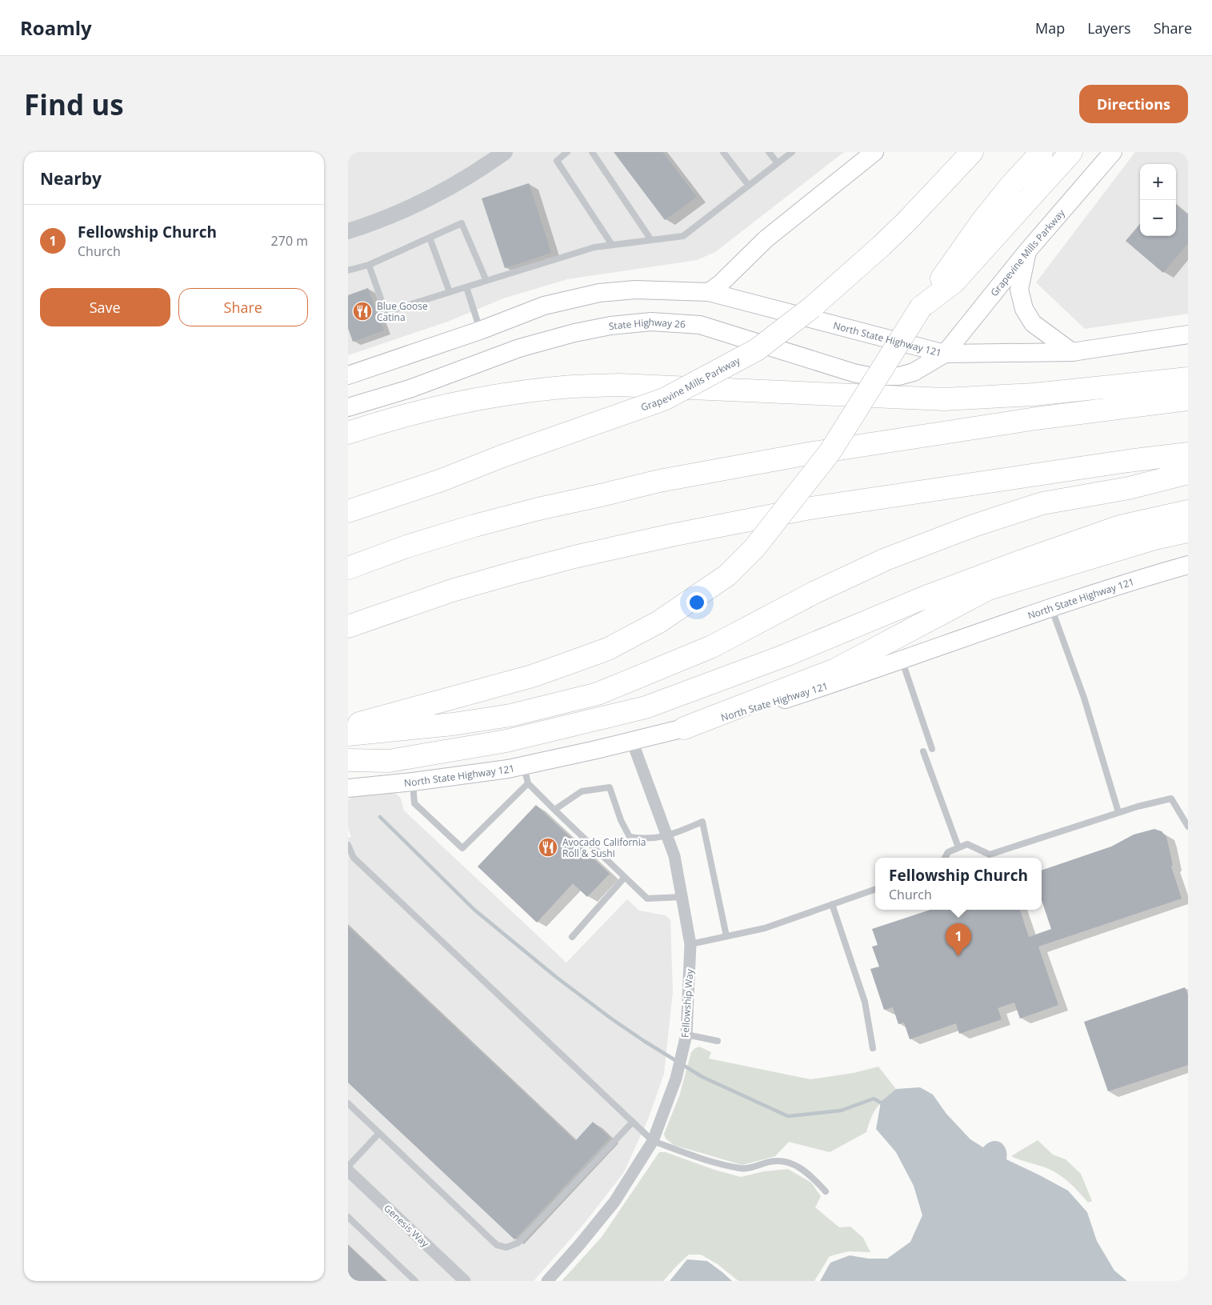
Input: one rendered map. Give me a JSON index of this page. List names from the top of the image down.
{
  "streets": {
    "highway": ["Grapevine Mills Parkway"],
    "main road": ["State Highway 26", "North State Highway 121"],
    "street": ["Fellowship Way", "Genesis Way"]
  },
  "crossings": [
    ["Grapevine Mills Parkway", "State Highway 26"],
    ["Grapevine Mills Parkway", "North State Highway 121"],
    ["State Highway 26", "North State Highway 121"],
    ["North State Highway 121", "Fellowship Way"]
  ],
  "places": {
    "restaurant": ["Blue Goose Catina", "Avocado California Roll & Sushi"]
  },
  "page": {
    "header": "Roamly",
    "nav": ["Map", "Layers", "Share"],
    "buttons": [
      "Directions",
      ["Save", "Share"]
    ],
    "title": "Find us",
    "heading": "Nearby",
    "map_buttons": ["+", "−"],
    "list": [
      {
        "mark": "1",
        "name": "Fellowship Church",
        "note": "Church",
        "value": "270 m"
      }
    ],
    "popup": ["Fellowship Church", "Church"],
    "pins": "1"
  }
}
